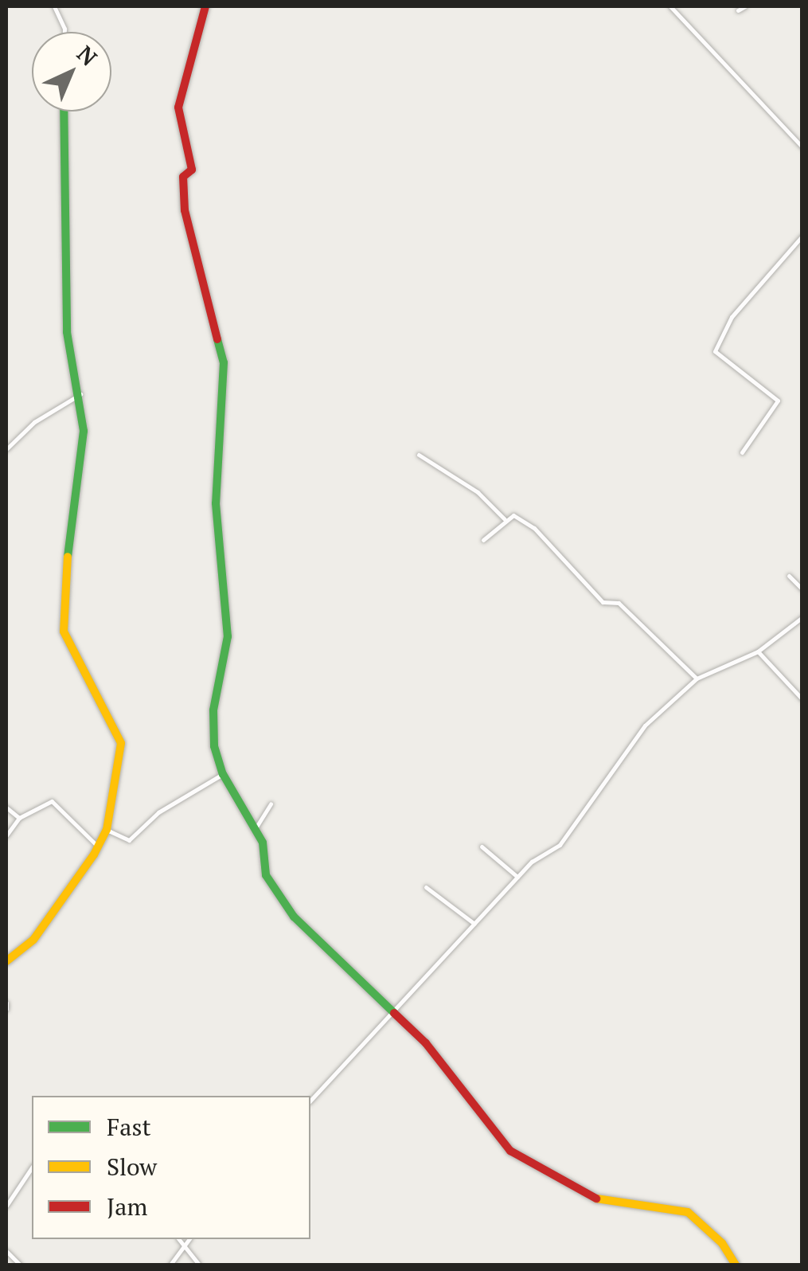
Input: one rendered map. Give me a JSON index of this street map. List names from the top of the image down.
{
  "legend": ["Fast", "Slow", "Jam"],
  "north": "top right"
}
